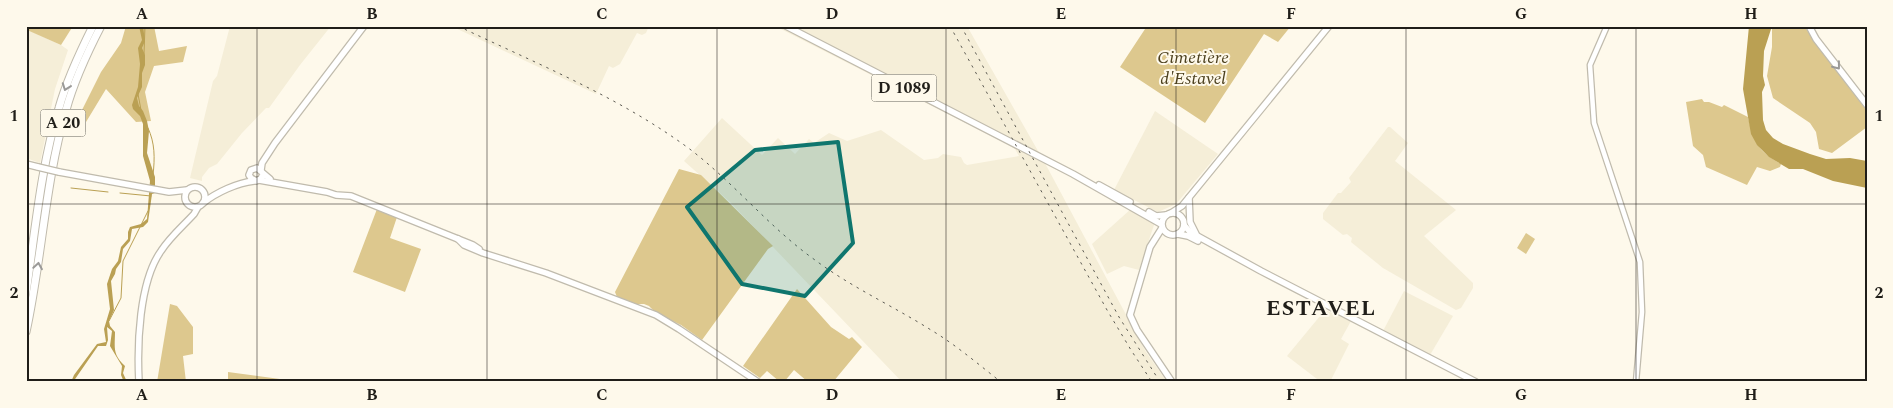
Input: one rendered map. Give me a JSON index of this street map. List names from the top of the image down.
{
  "streets": {
    "highway": ["A 20"],
    "main road": ["D 1089"]
  },
  "districts": ["ESTAVEL"],
  "parks": ["Cimetière d'Estavel"],
  "grid": {
    "columns": [
      "A",
      "B",
      "C",
      "D",
      "E",
      "F",
      "G",
      "H"
    ],
    "rows": ["1", "2"]
  }
}
